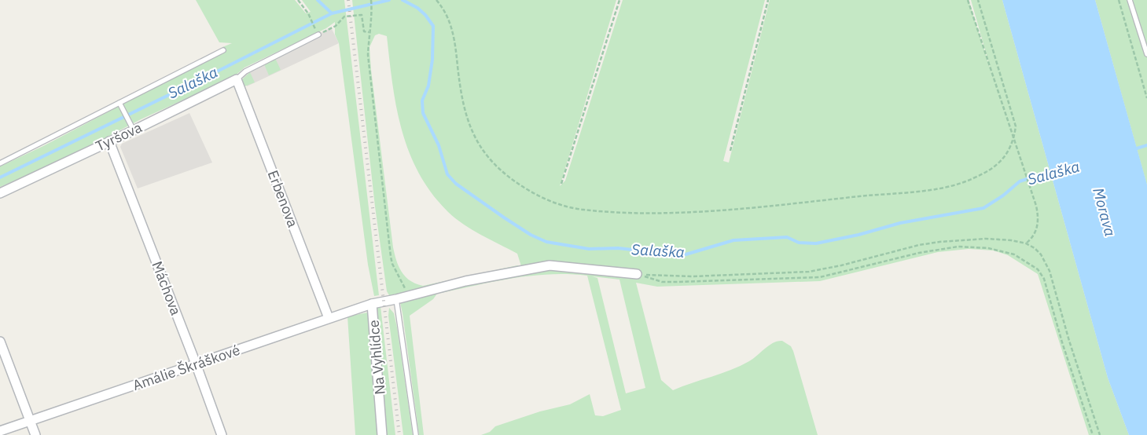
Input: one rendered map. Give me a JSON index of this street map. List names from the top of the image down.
{
  "streets": {
    "street": [
      "Tyršova",
      "Erbenova",
      "Máchova",
      "Na Vyhlídce",
      "Amálie Škráškové"
    ]
  },
  "crossings": [
    ["Tyršova", "Erbenova"],
    ["Tyršova", "Máchova"],
    ["Erbenova", "Amálie Škráškové"],
    ["Máchova", "Amálie Škráškové"],
    ["Na Vyhlídce", "Amálie Škráškové"]
  ],
  "water": ["Salaška", "Morava"]
}
